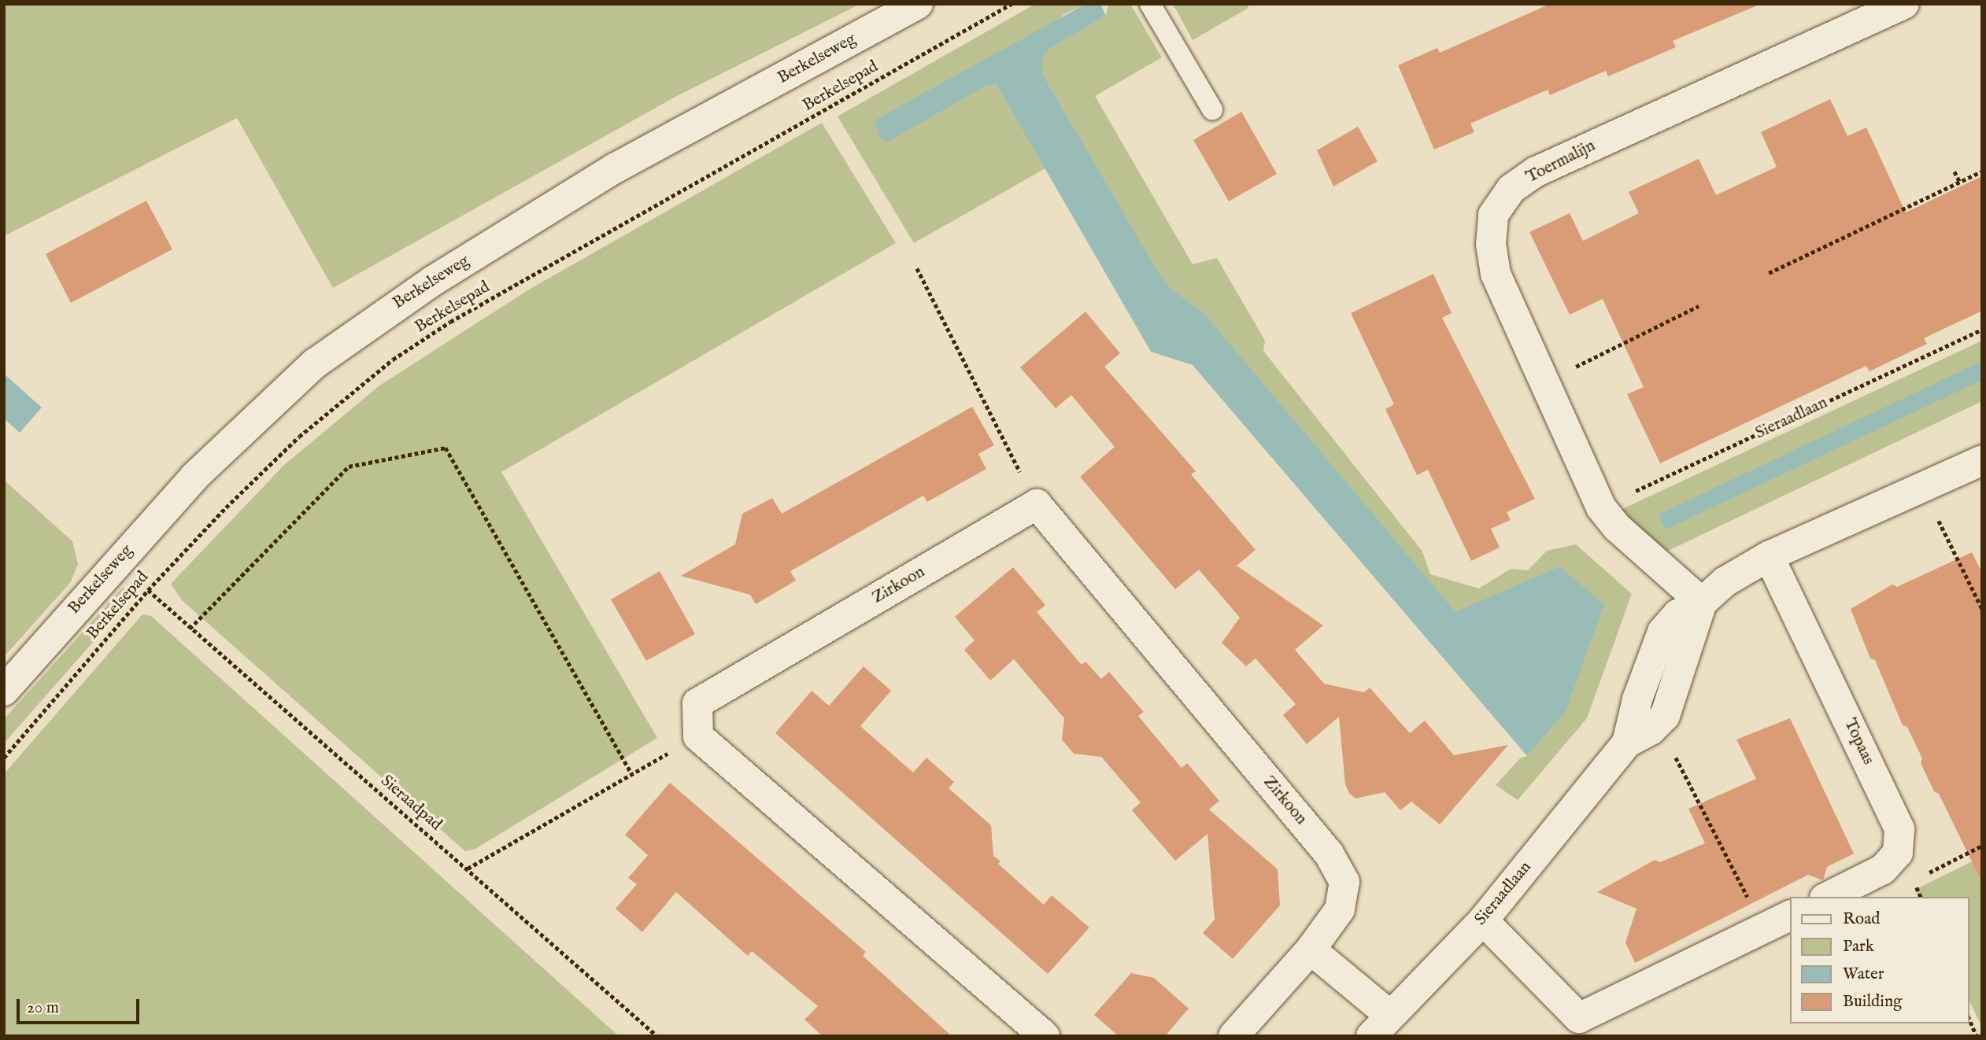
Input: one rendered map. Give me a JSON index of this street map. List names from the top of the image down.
{
  "streets": {
    "street": [
      "Berkelseweg",
      "Toermalijn",
      "Sieraadlaan",
      "Zirkoon",
      "Topaas"
    ],
    "path": ["Berkelsepad", "Sieraadpad"]
  },
  "crossings": [
    ["Berkelsepad", "Sieraadpad"],
    ["Toermalijn", "Sieraadlaan"],
    ["Sieraadlaan", "Topaas"]
  ],
  "legend": [
    "Road",
    "Park",
    "Water",
    "Building"
  ],
  "scale_bar": "20 m"
}
